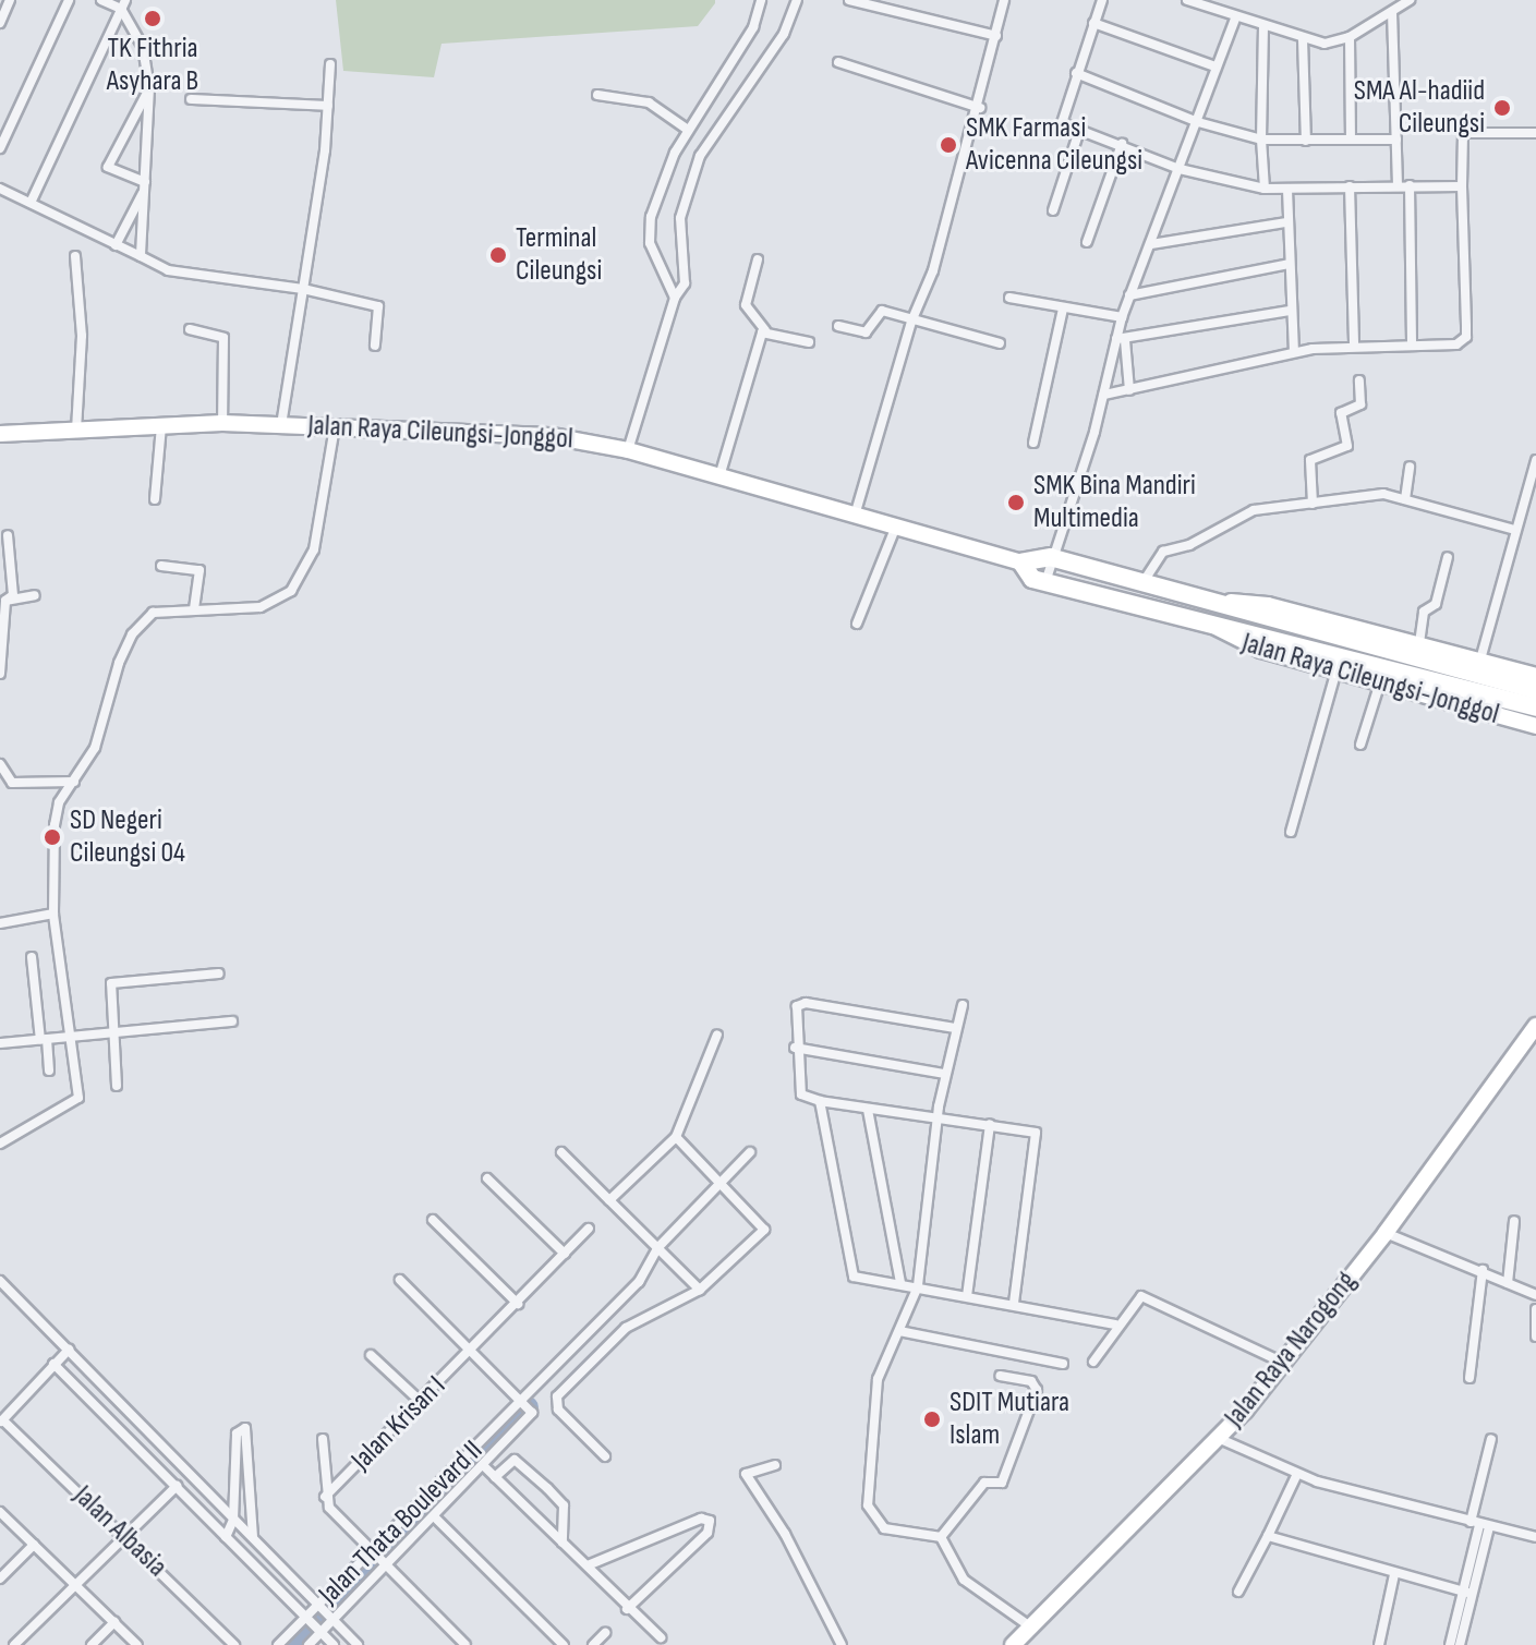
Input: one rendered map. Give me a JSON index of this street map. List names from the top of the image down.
{
  "streets": {
    "highway": ["Jalan Raya Cileungsi-Jonggol"],
    "main road": ["Jalan Raya Narogong"],
    "street": ["Jalan Krisan I", "Jalan Thata Boulevard II", "Jalan Albasia"]
  },
  "places": [
    "TK Fithria Asyhara B",
    "SMA Al-hadiid Cileungsi",
    "SMK Farmasi Avicenna Cileungsi",
    "Terminal Cileungsi",
    "SMK Bina Mandiri Multimedia",
    "SD Negeri Cileungsi 04",
    "SDIT Mutiara Islam"
  ]
}
